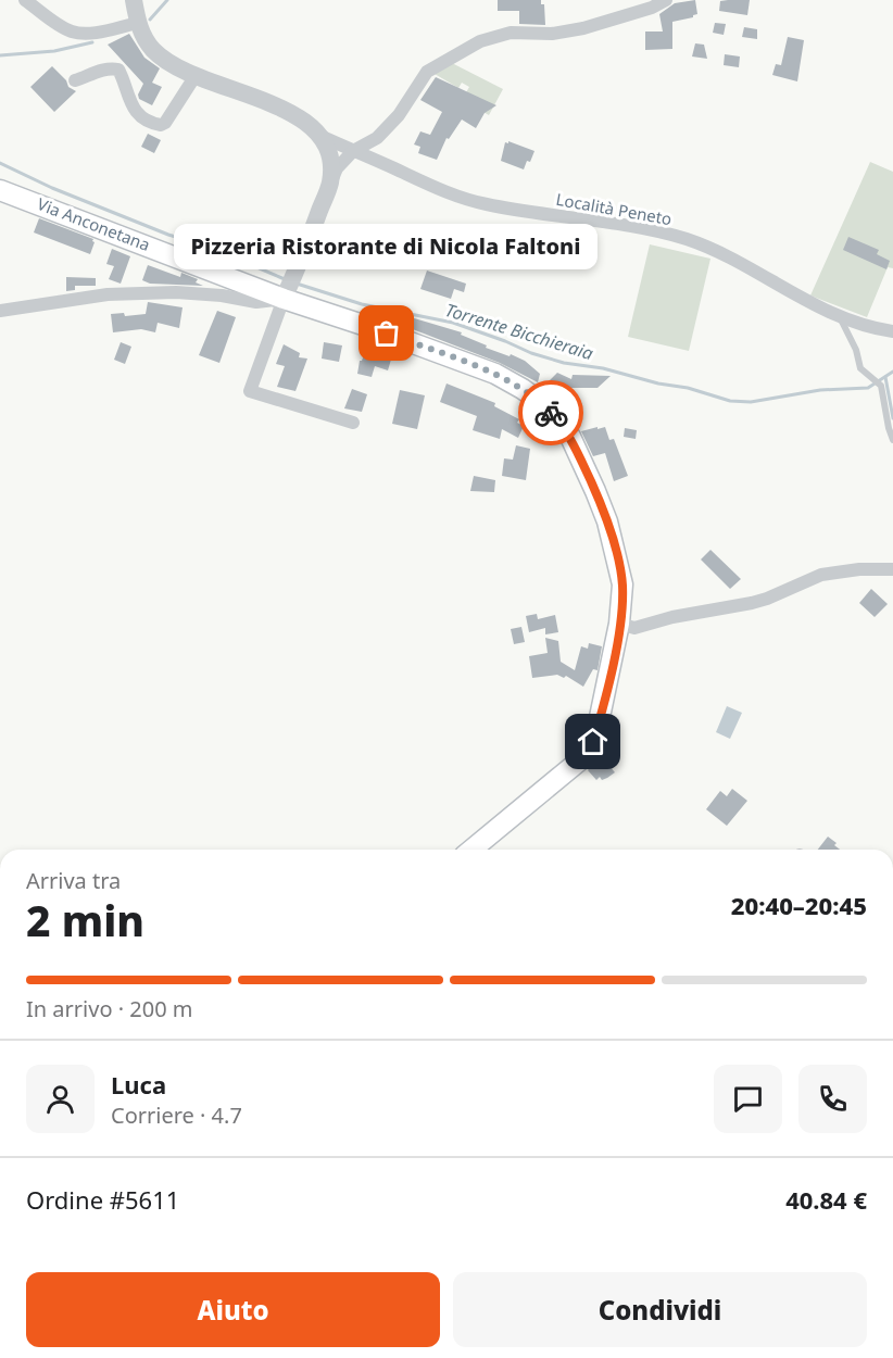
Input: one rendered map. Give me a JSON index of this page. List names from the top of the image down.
{
  "streets": {
    "main road": ["Via Anconetana"],
    "street": ["Località Peneto"]
  },
  "water": ["Torrente Bicchieraia"],
  "places": ["Pizzeria Ristorante di Nicola Faltoni"],
  "page": {
    "bubble": "Pizzeria Ristorante di Nicola Faltoni",
    "heading": ["2 min", "Arriva tra", "20:40–20:45"],
    "panel": [
      "Luca",
      "Corriere · 4.7",
      "Ordine #5611",
      "40.84 €"
    ],
    "bar": "In arrivo · 200 m",
    "buttons": ["Aiuto", "Condividi"]
  }
}
